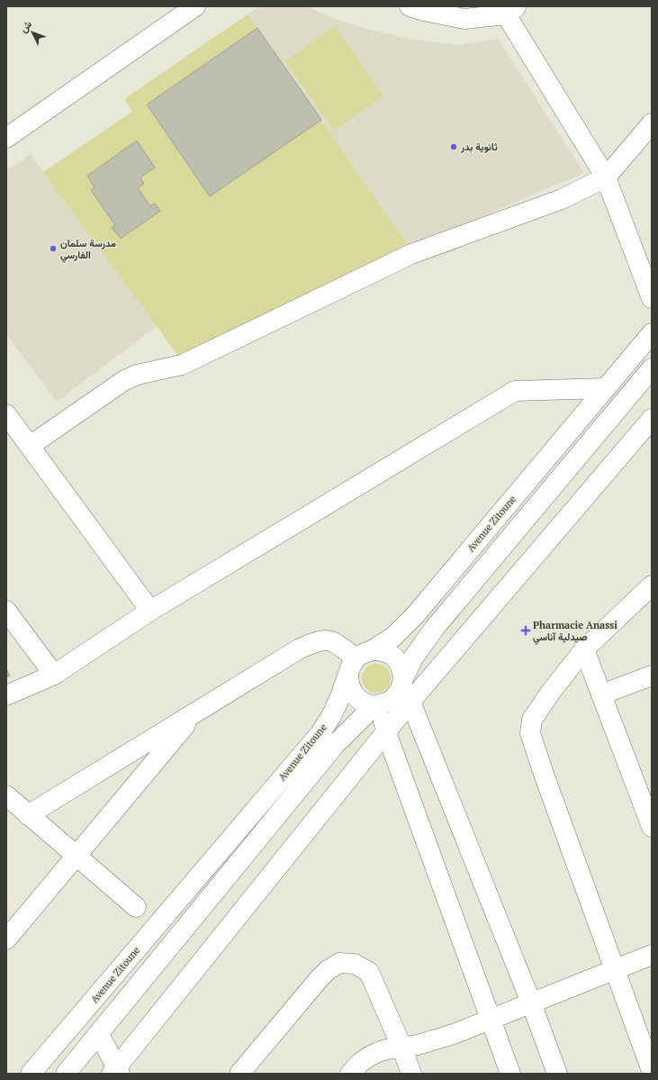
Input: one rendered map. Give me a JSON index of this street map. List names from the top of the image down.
{
  "streets": {
    "street": ["Avenue Zitoune"]
  },
  "places": {
    "other": ["ثانوية بدر", "مدرسة سلمان الفارسي"],
    "health": ["Pharmacie Anassi صيدلية آناسي"]
  },
  "north": "top left"
}
